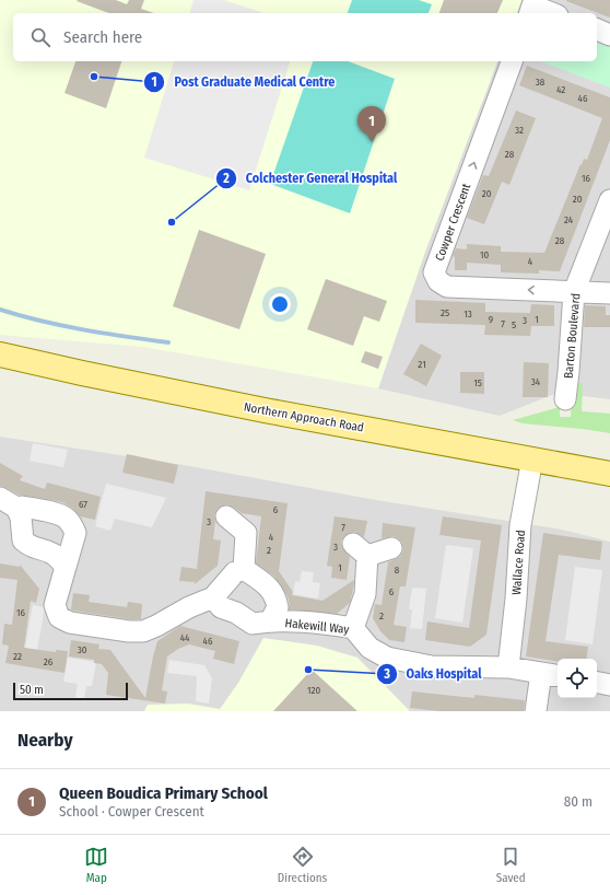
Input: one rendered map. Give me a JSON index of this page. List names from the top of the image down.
{
  "streets": {
    "main road": ["Northern Approach Road"],
    "street": [
      "Cowper Crescent",
      "Barton Boulevard",
      "Wallace Road",
      "Hakewill Way"
    ]
  },
  "crossings": [
    ["Cowper Crescent", "Barton Boulevard"],
    ["Northern Approach Road", "Wallace Road"],
    ["Wallace Road", "Hakewill Way"]
  ],
  "places": ["Post Graduate Medical Centre", "Colchester General Hospital", "Oaks Hospital"],
  "house_numbers": [
    "38",
    "42",
    "46",
    "32",
    "28",
    "16",
    "20",
    "20",
    "24",
    "28",
    "10",
    "4",
    "25",
    "13",
    "9",
    "1",
    "3",
    "7",
    "5",
    "21",
    "34",
    "15",
    "67",
    "6",
    "3",
    "7",
    "4",
    "3",
    "2",
    "1",
    "8",
    "6",
    "16",
    "2",
    "44",
    "46",
    "30",
    "22",
    "26",
    "120"
  ],
  "scale_bar": "50 m",
  "page": {
    "search": "Search here",
    "pins": "1",
    "scale": "50 m",
    "heading": "Nearby",
    "list": [
      {
        "mark": "1",
        "name": "Queen Boudica Primary School",
        "note": "School · Cowper Crescent",
        "value": "80 m"
      }
    ],
    "nav": ["Map", "Directions", "Saved"]
  }
}
